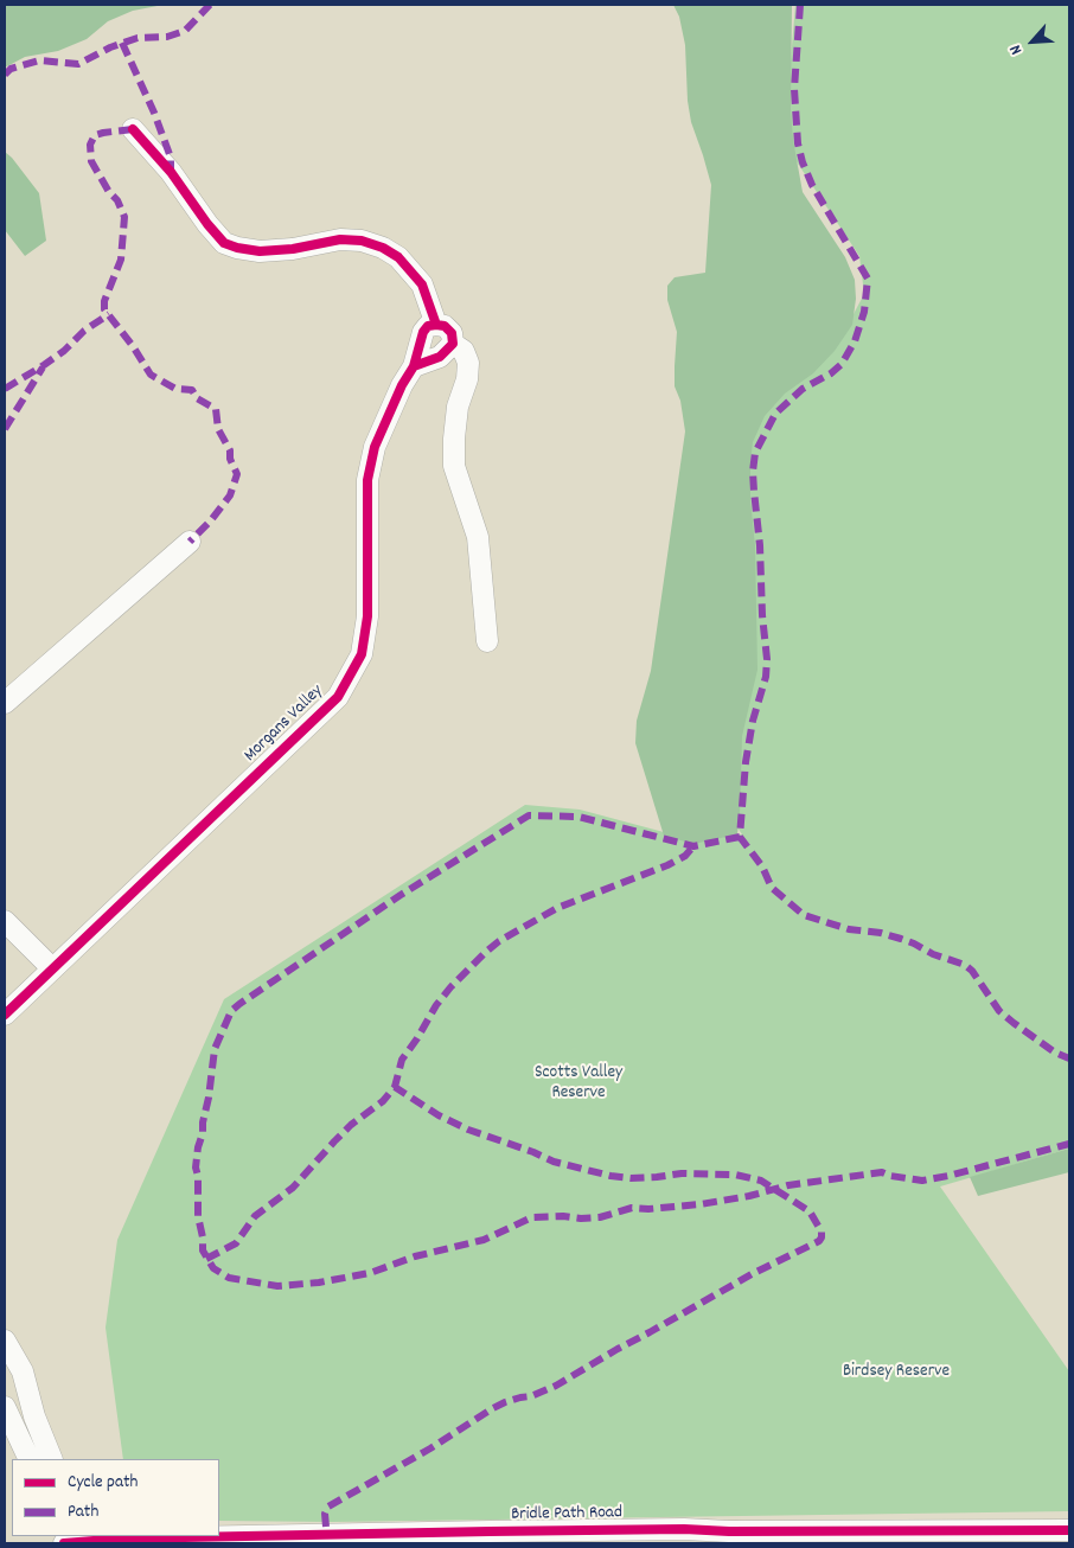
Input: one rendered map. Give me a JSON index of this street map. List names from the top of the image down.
{
  "streets": {
    "street": ["Morgans Valley", "Bridle Path Road"]
  },
  "parks": ["Scotts Valley Reserve", "Birdsey Reserve"],
  "legend": ["Cycle path", "Path"],
  "north": "bottom left"
}
